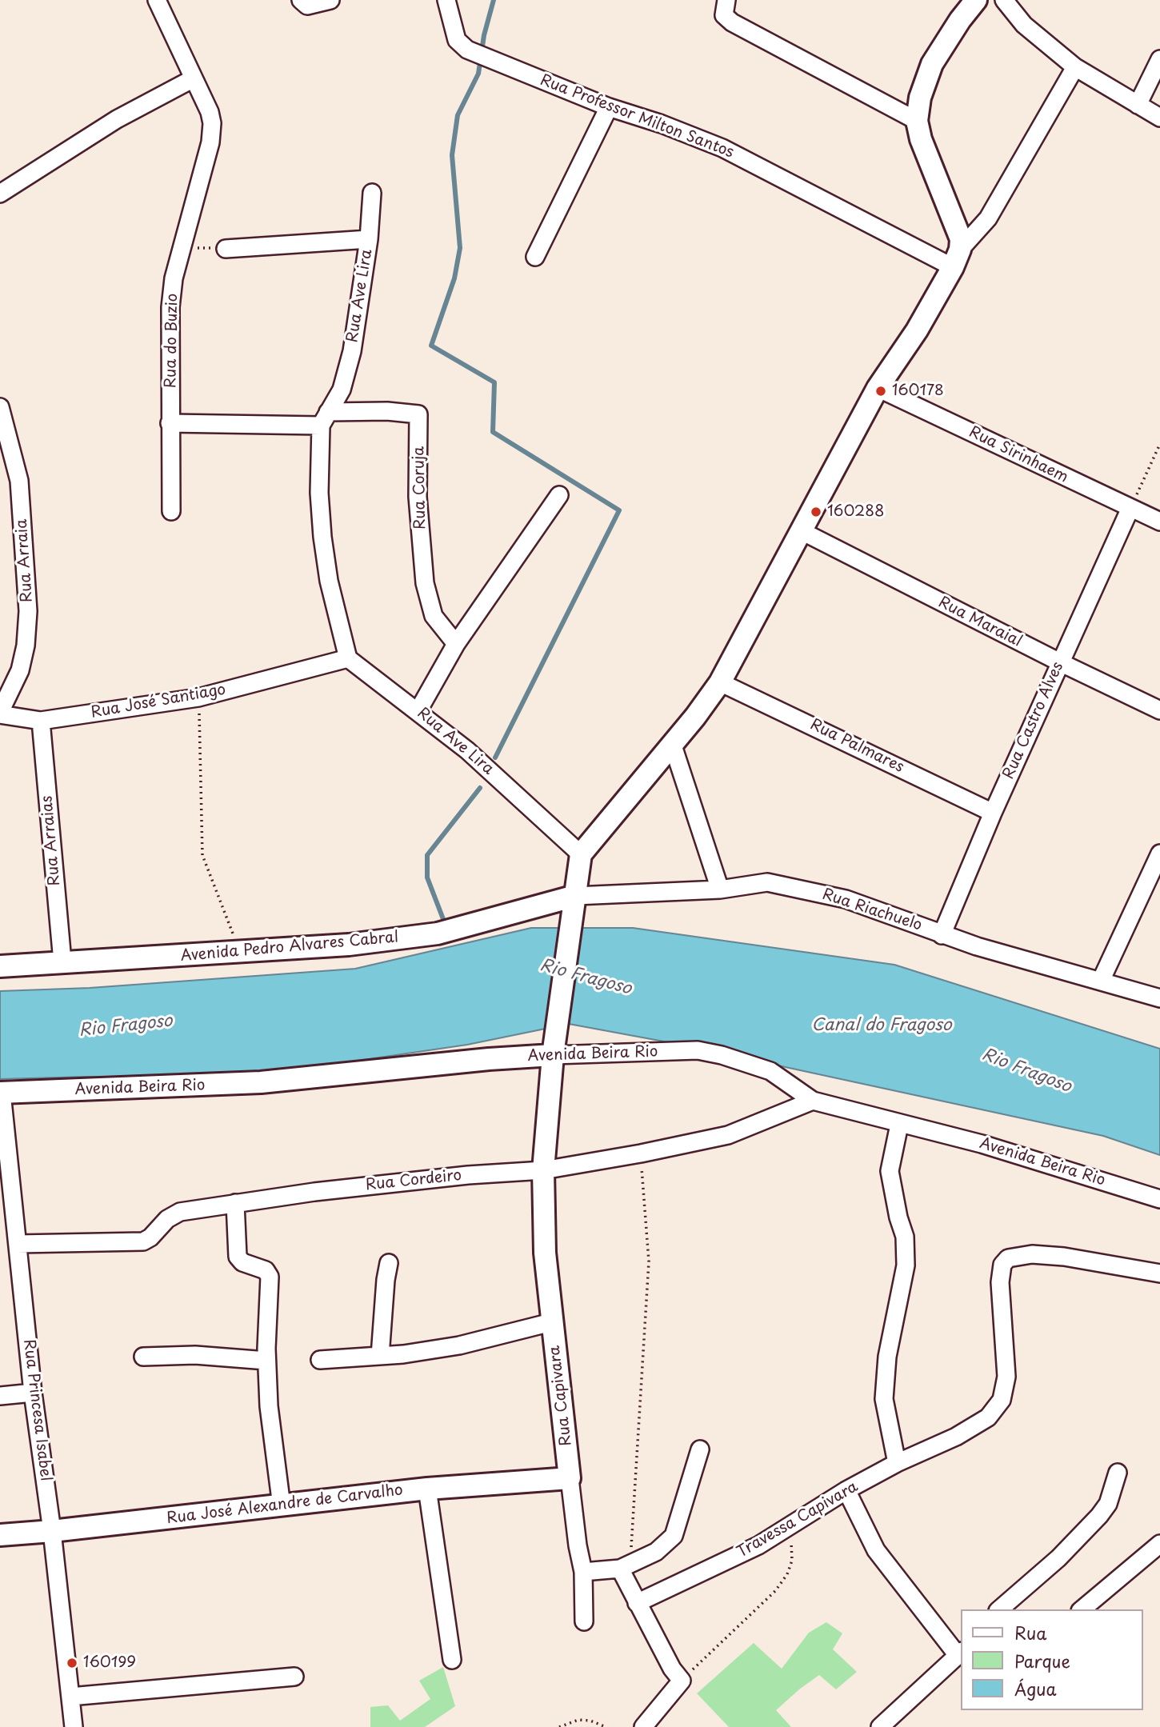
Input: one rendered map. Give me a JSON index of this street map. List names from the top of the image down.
{
  "streets": {
    "main road": [
      "Avenida Pedro Alvares Cabral",
      "Avenida Beira Rio",
      "Rua Capivara",
      "Rua José Alexandre de Carvalho"
    ],
    "street": [
      "Rua Professor Milton Santos",
      "Rua Ave Lira",
      "Rua do Buzio",
      "Rua Sirinhaem",
      "Rua Coruja",
      "Rua Arraia",
      "Rua Maraial",
      "Rua José Santiago",
      "Rua Castro Alves",
      "Rua Palmares",
      "Rua Arraias",
      "Rua Riachuelo",
      "Rua Cordeiro",
      "Rua Princesa Isabel",
      "Travessa Capivara"
    ]
  },
  "crossings": [
    ["Rua Ave Lira", "Rua Coruja"],
    ["Rua Ave Lira", "Rua José Santiago"],
    ["Rua Sirinhaem", "Rua Castro Alves"],
    ["Rua Arraia", "Rua José Santiago"],
    ["Rua Maraial", "Rua Castro Alves"],
    ["Rua José Santiago", "Rua Arraias"],
    ["Rua Castro Alves", "Rua Palmares"],
    ["Rua Castro Alves", "Rua Riachuelo"],
    ["Rua Arraias", "Avenida Pedro Alvares Cabral"],
    ["Rua Riachuelo", "Avenida Pedro Alvares Cabral"],
    ["Avenida Beira Rio", "Rua Cordeiro"],
    ["Avenida Beira Rio", "Rua Capivara"],
    ["Avenida Beira Rio", "Rua Princesa Isabel"],
    ["Rua Cordeiro", "Rua Capivara"],
    ["Rua Cordeiro", "Rua Princesa Isabel"],
    ["Rua Capivara", "Rua José Alexandre de Carvalho"],
    ["Rua Princesa Isabel", "Rua José Alexandre de Carvalho"]
  ],
  "water": ["Rio Fragoso", "Canal do Fragoso"],
  "places": ["160178", "160288", "160199"],
  "legend": ["Rua", "Parque", "Água"]
}
